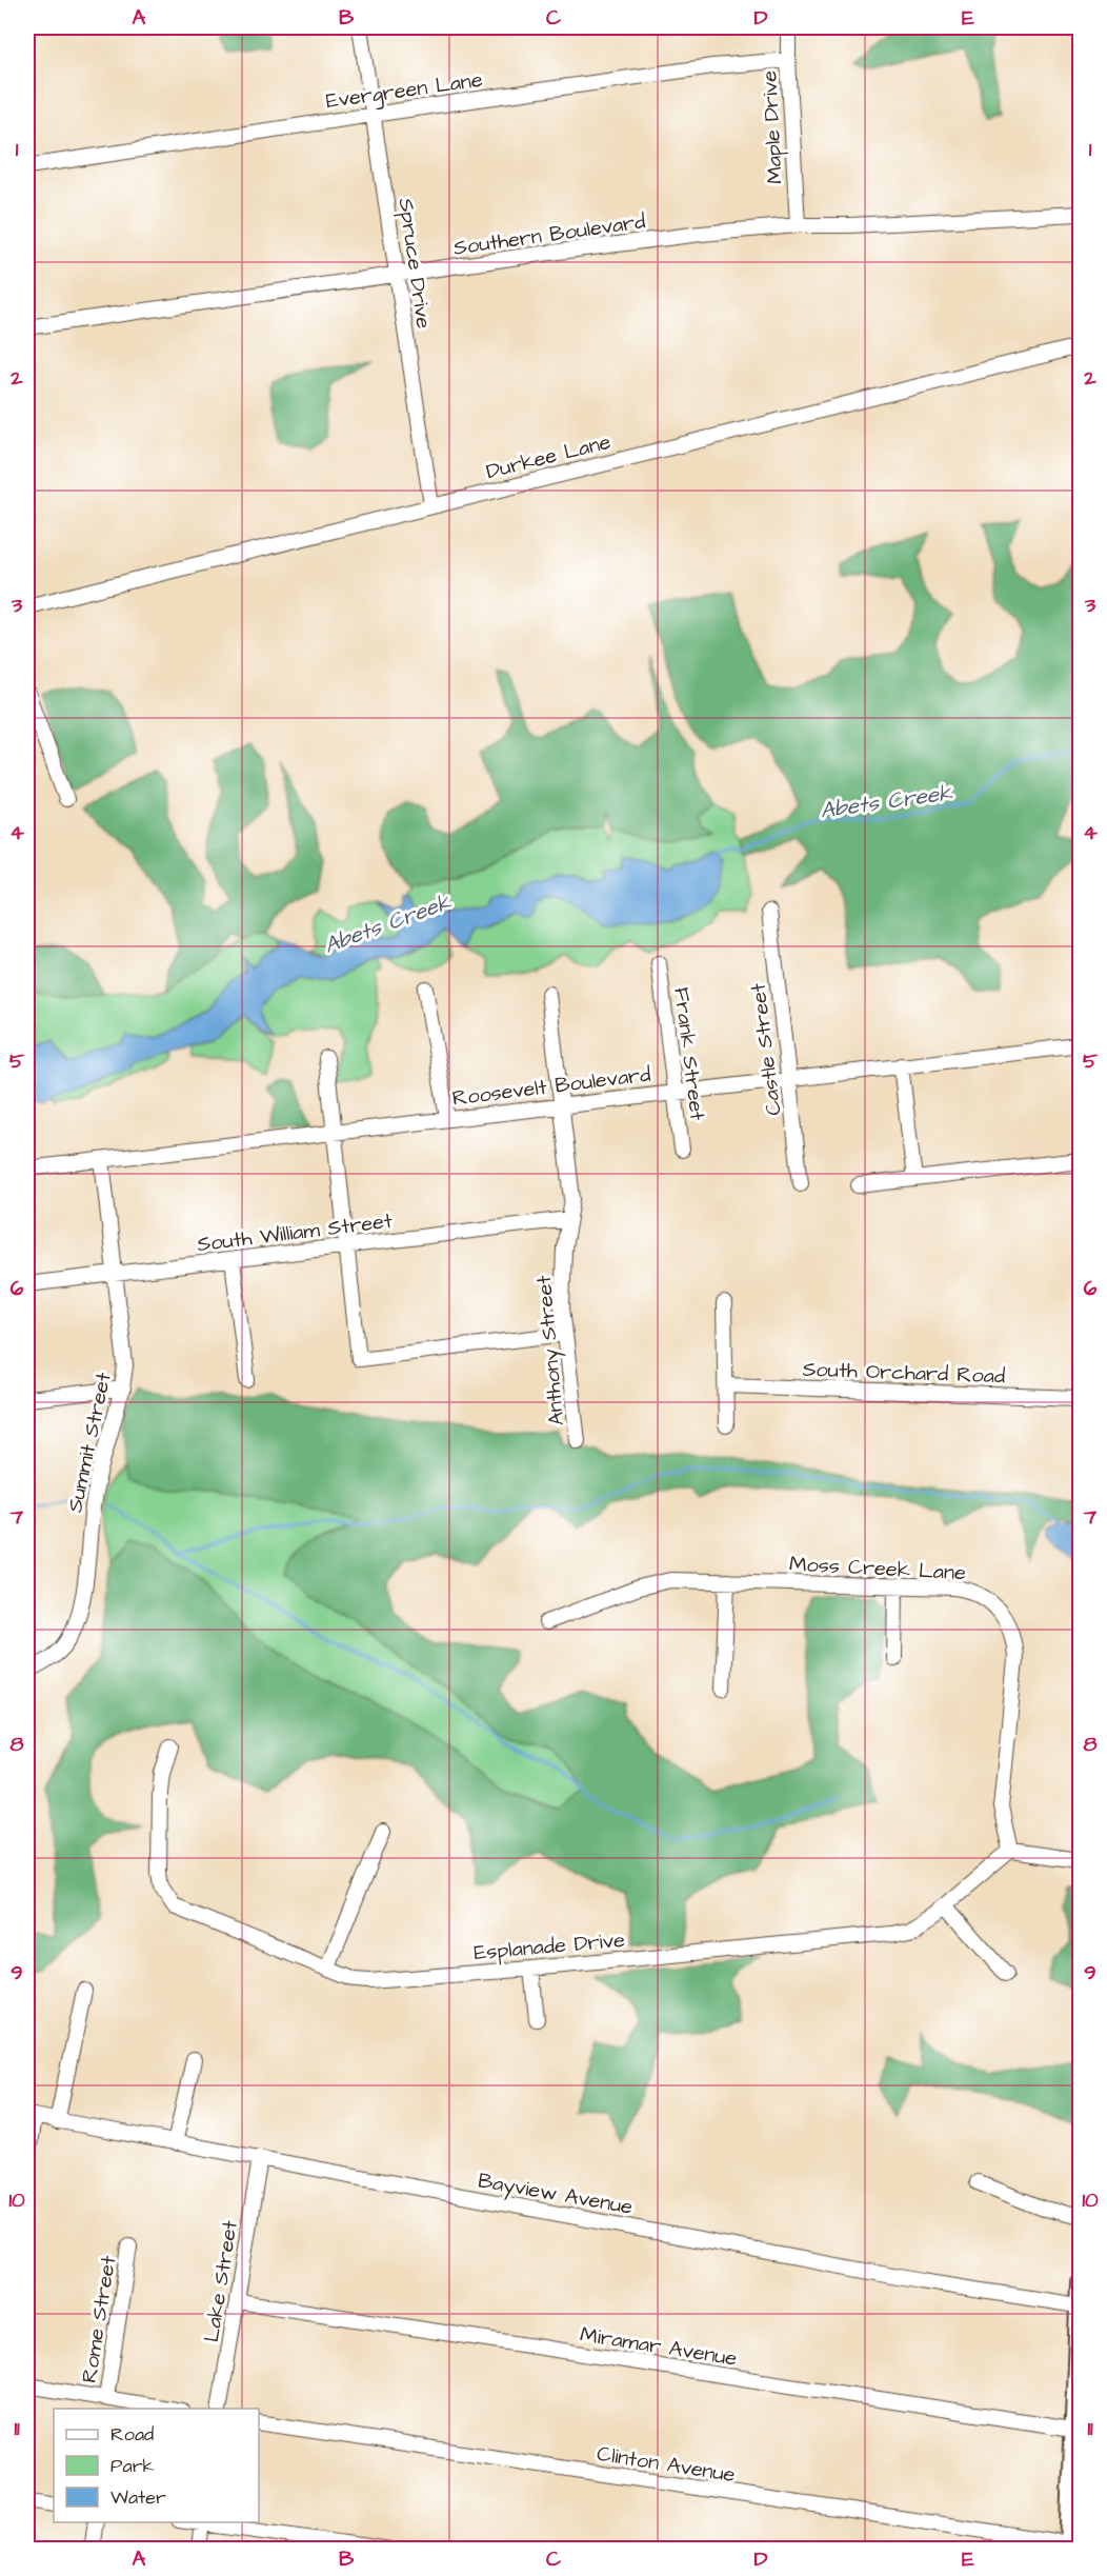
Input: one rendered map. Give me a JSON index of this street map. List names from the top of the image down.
{
  "streets": {
    "street": [
      "Evergreen Lane",
      "Maple Drive",
      "Southern Boulevard",
      "Spruce Drive",
      "Durkee Lane",
      "Castle Street",
      "Frank Street",
      "Roosevelt Boulevard",
      "South William Street",
      "Anthony Street",
      "South Orchard Road",
      "Summit Street",
      "Moss Creek Lane",
      "Esplanade Drive",
      "Bayview Avenue",
      "Lake Street",
      "Rome Street",
      "Miramar Avenue",
      "Clinton Avenue"
    ]
  },
  "crossings": [
    ["Evergreen Lane", "Maple Drive"],
    ["Evergreen Lane", "Spruce Drive"],
    ["Maple Drive", "Southern Boulevard"],
    ["Southern Boulevard", "Spruce Drive"],
    ["Spruce Drive", "Durkee Lane"],
    ["Castle Street", "Roosevelt Boulevard"],
    ["Frank Street", "Roosevelt Boulevard"],
    ["Roosevelt Boulevard", "Anthony Street"],
    ["Roosevelt Boulevard", "Summit Street"],
    ["South William Street", "Anthony Street"],
    ["South William Street", "Summit Street"],
    ["Moss Creek Lane", "Esplanade Drive"],
    ["Bayview Avenue", "Lake Street"],
    ["Lake Street", "Miramar Avenue"]
  ],
  "water": ["Abets Creek"],
  "legend": ["Road", "Park", "Water"],
  "grid": {
    "columns": [
      "A",
      "B",
      "C",
      "D",
      "E"
    ],
    "rows": [
      "1",
      "2",
      "3",
      "4",
      "5",
      "6",
      "7",
      "8",
      "9",
      "10",
      "11"
    ]
  }
}
